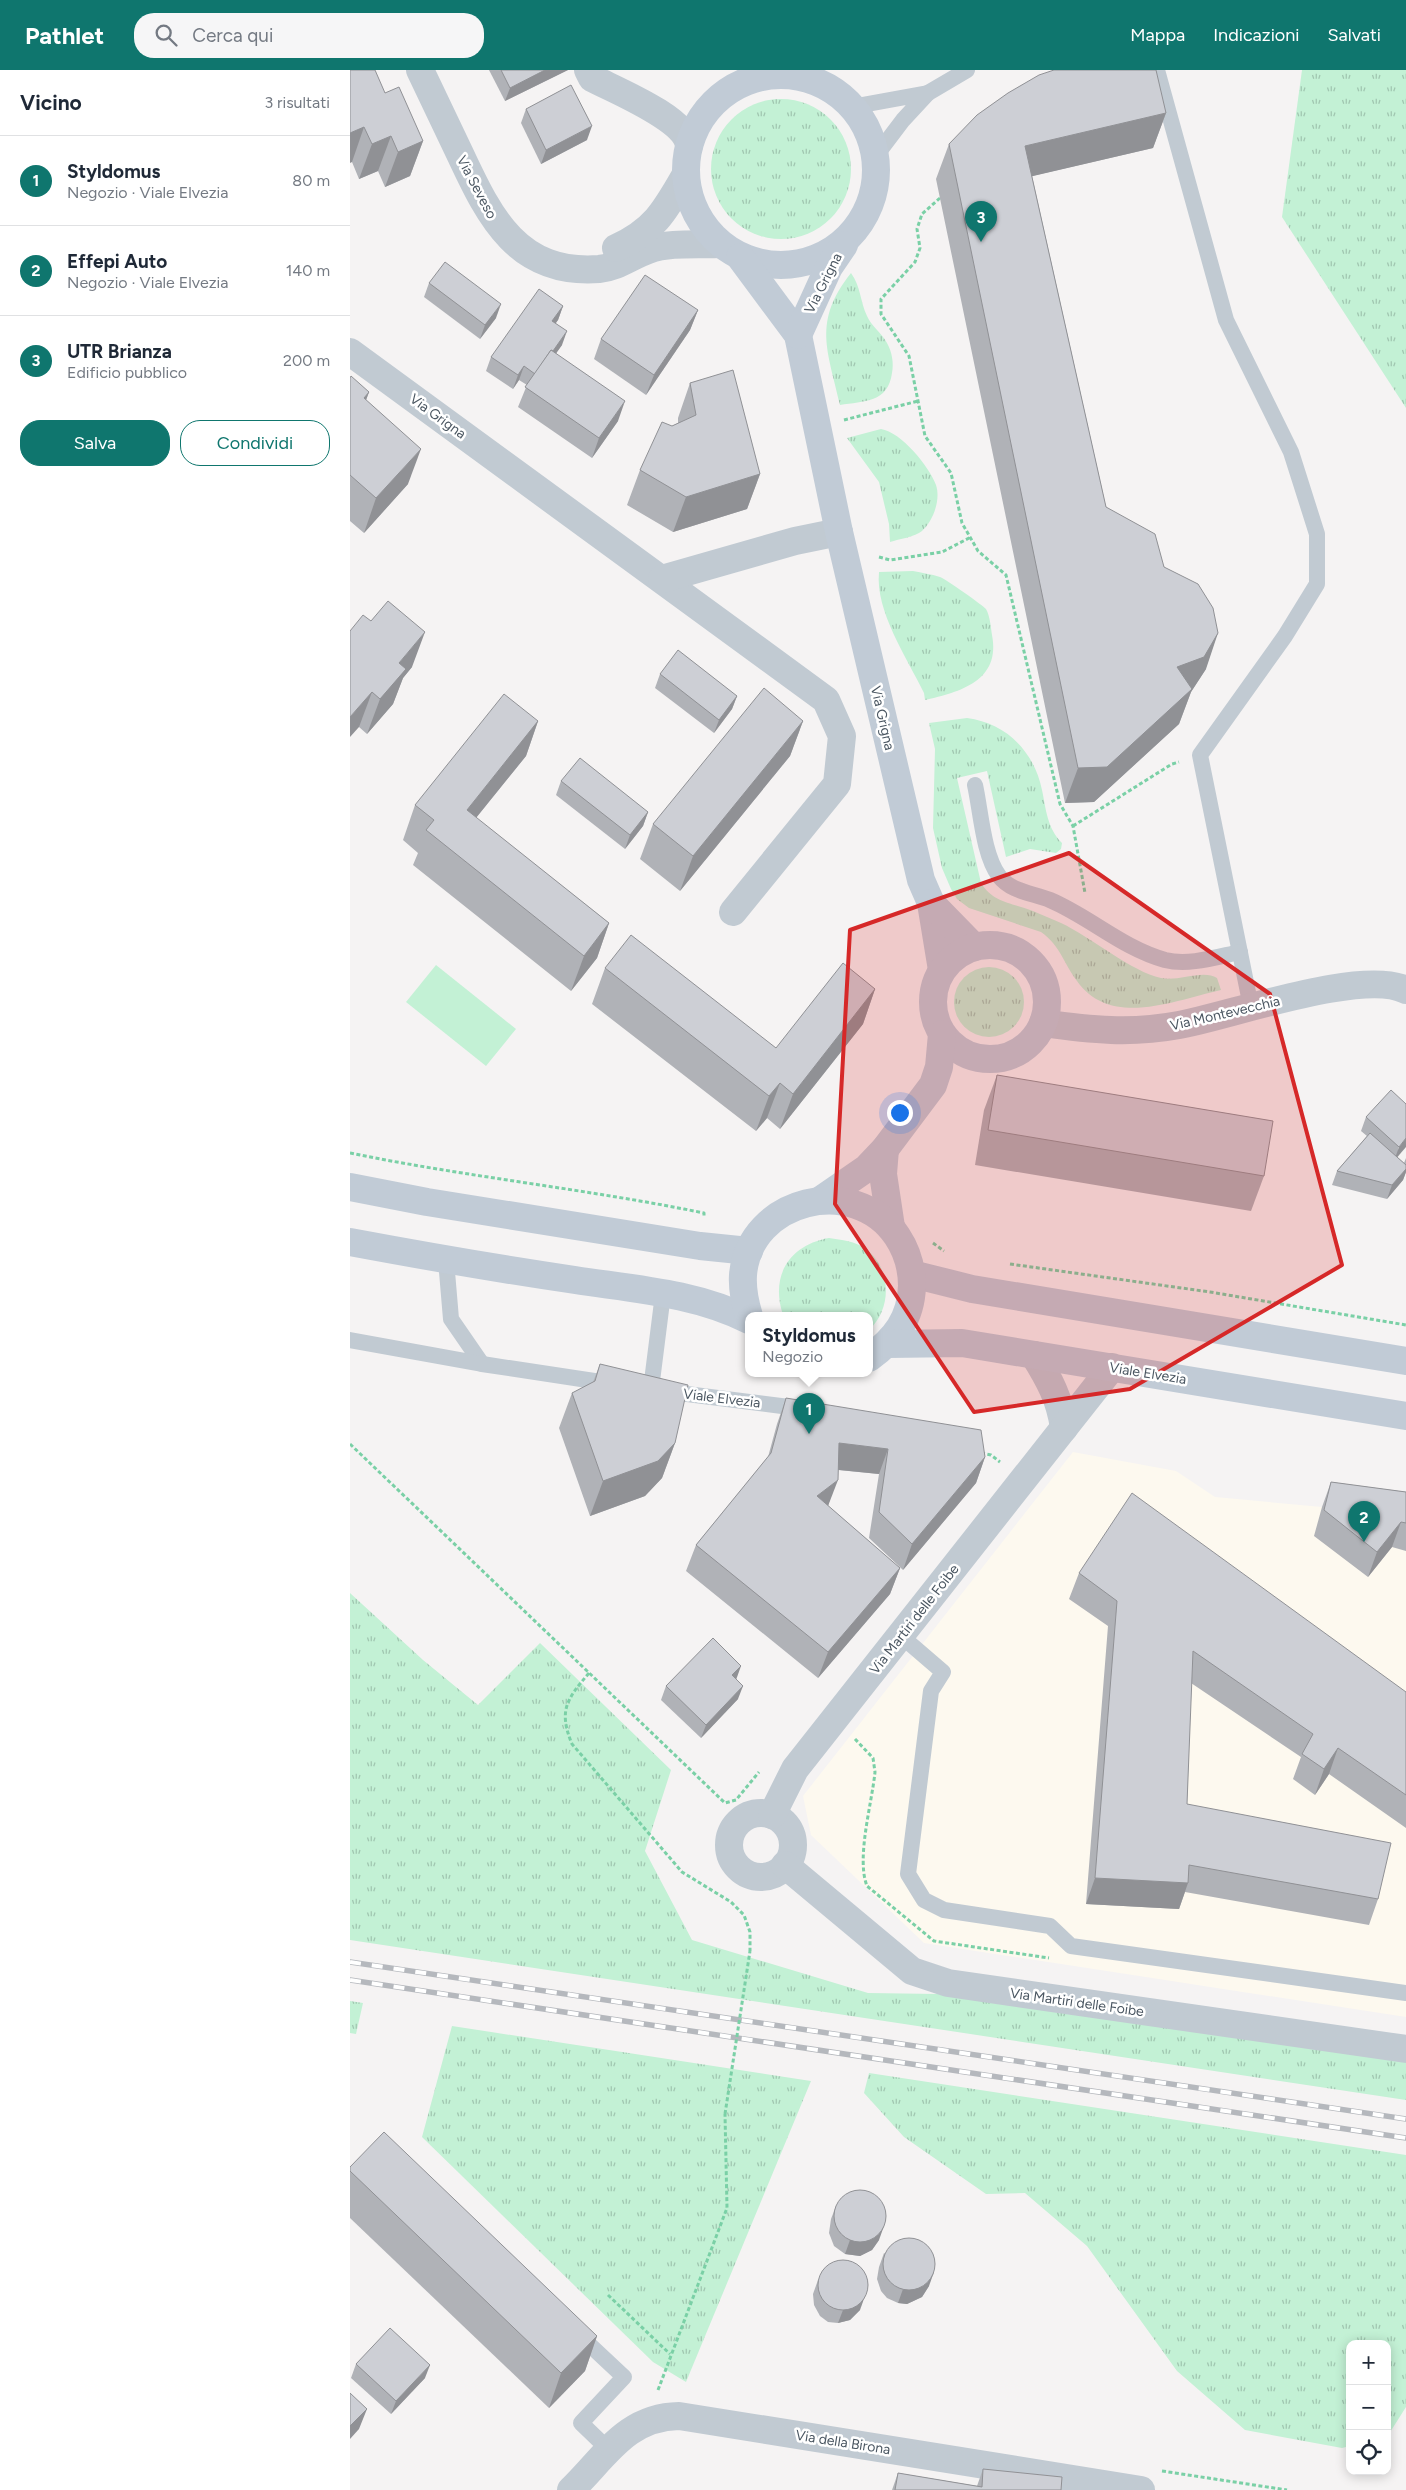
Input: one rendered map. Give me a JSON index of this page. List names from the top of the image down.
{
  "streets": {
    "street": [
      "Via Seveso",
      "Via Grigna",
      "Via Montevecchia",
      "Viale Elvezia",
      "Via Martiri delle Foibe",
      "Via della Birona"
    ]
  },
  "crossings": [
    ["Via Seveso", "Via Grigna"],
    ["Via Grigna", "Via Montevecchia"],
    ["Viale Elvezia", "Via Martiri delle Foibe"]
  ],
  "page": {
    "header": "Pathlet",
    "search": "Cerca qui",
    "nav": ["Mappa", "Indicazioni", "Salvati"],
    "heading": ["Vicino", "3 risultati"],
    "list": [
      {
        "mark": "1",
        "name": "Styldomus",
        "note": "Negozio · Viale Elvezia",
        "value": "80 m"
      },
      {
        "mark": "2",
        "name": "Effepi Auto",
        "note": "Negozio · Viale Elvezia",
        "value": "140 m"
      },
      {
        "mark": "3",
        "name": "UTR Brianza",
        "note": "Edificio pubblico",
        "value": "200 m"
      }
    ],
    "pins": ["3", "1", "2"],
    "buttons": ["Salva", "Condividi"],
    "popup": ["Styldomus", "Negozio"],
    "map_buttons": ["+", "−"]
  }
}
